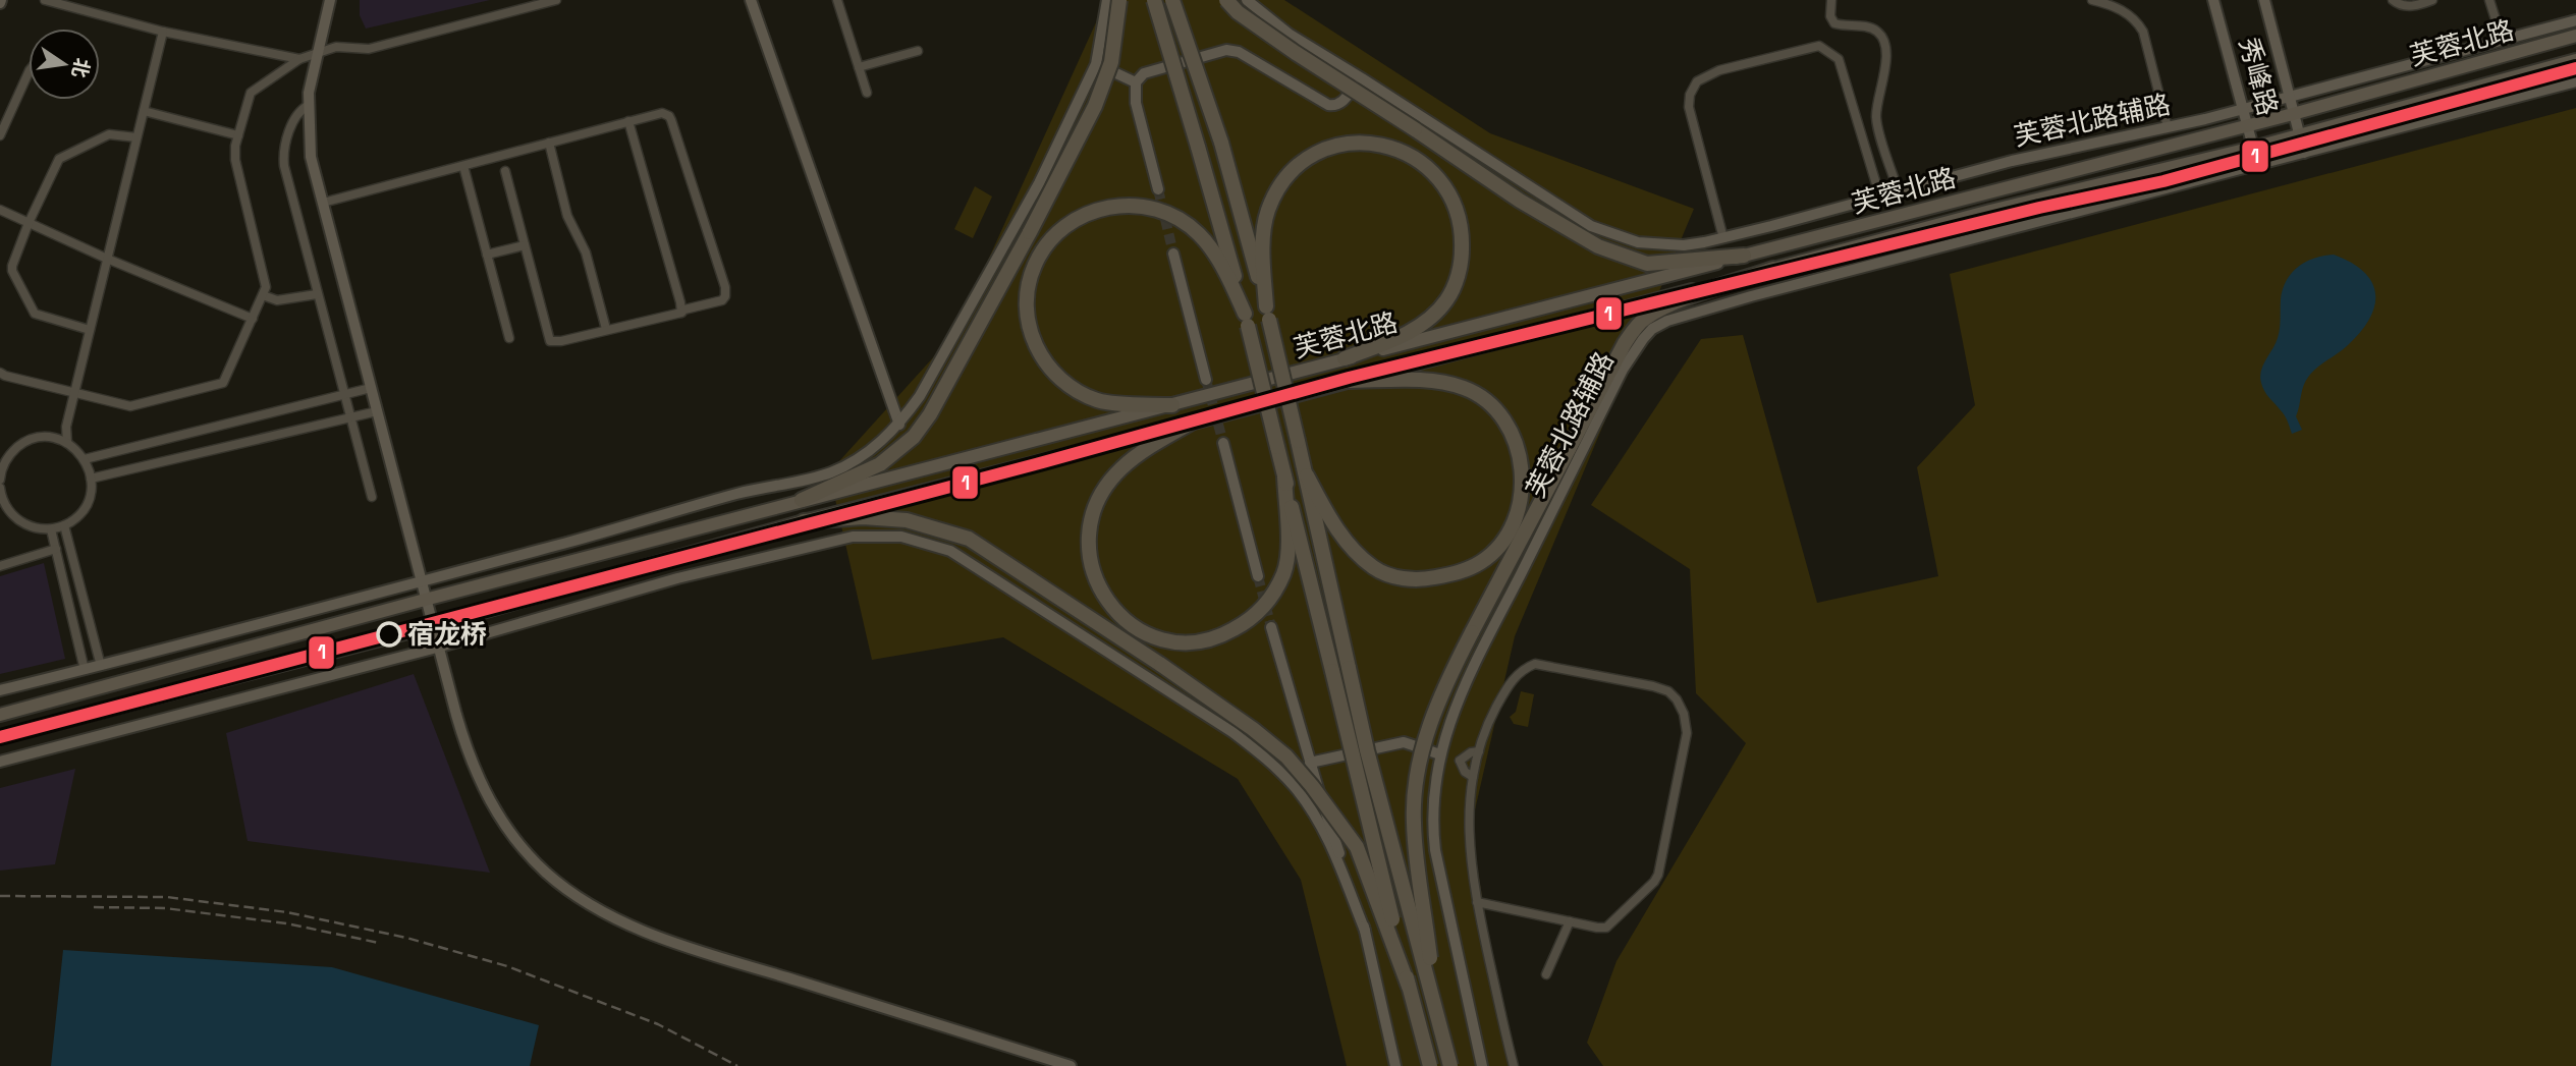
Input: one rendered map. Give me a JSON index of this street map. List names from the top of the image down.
{
  "streets": {
    "main road": ["芙蓉北路"],
    "street": ["秀峰路", "芙蓉北路辅路"]
  },
  "crossings": [
    ["芙蓉北路", "秀峰路"],
    ["秀峰路", "芙蓉北路辅路"]
  ],
  "places": ["宿龙桥"],
  "lines": ["transit line 1"],
  "north": "right"
}
